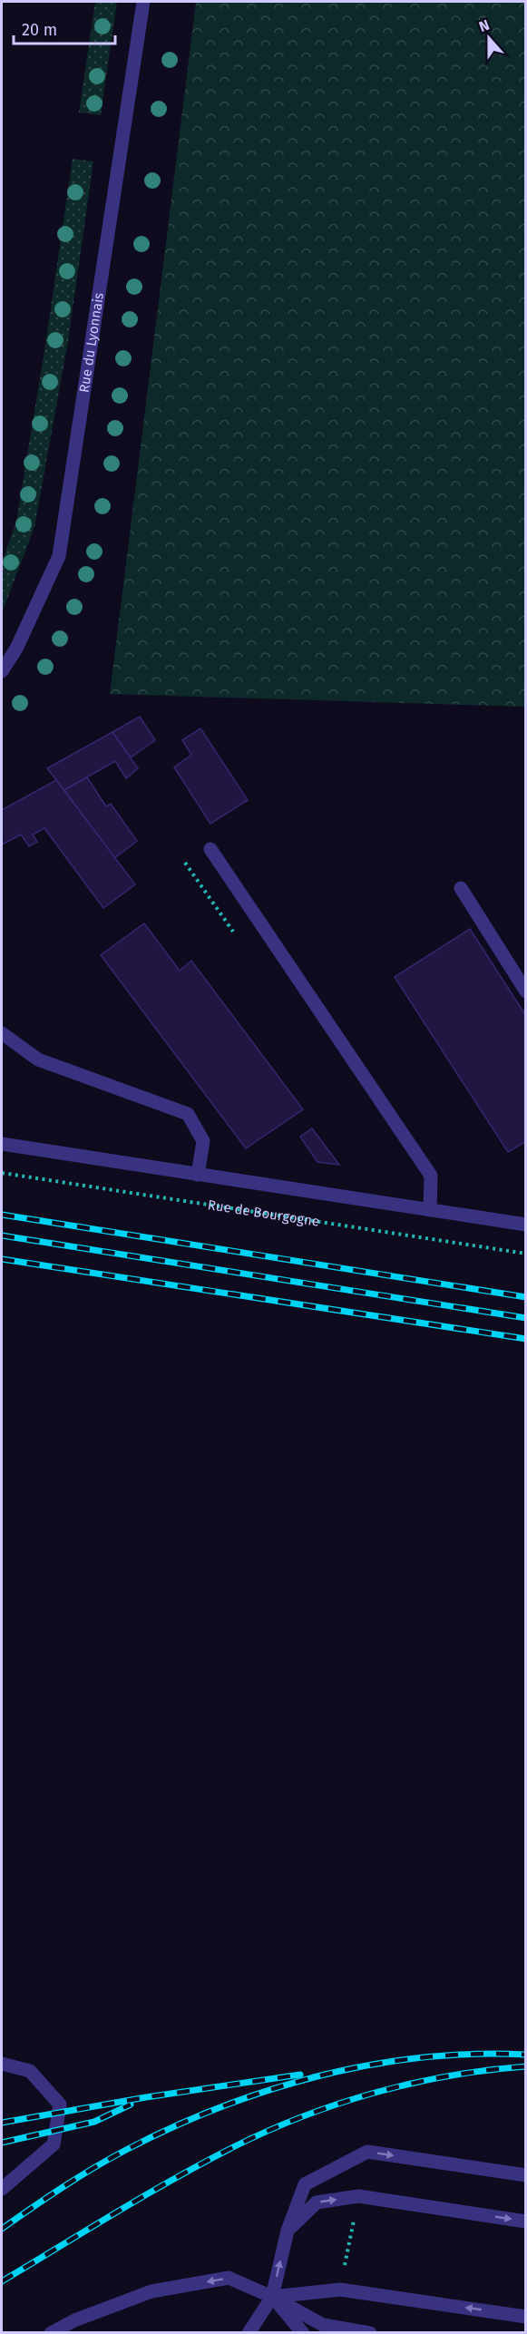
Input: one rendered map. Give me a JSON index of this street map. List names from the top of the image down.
{
  "streets": {
    "street": ["Rue du Lyonnais"],
    "path": ["Rue de Bourgogne"]
  },
  "scale_bar": "20 m",
  "north": "top"
}
